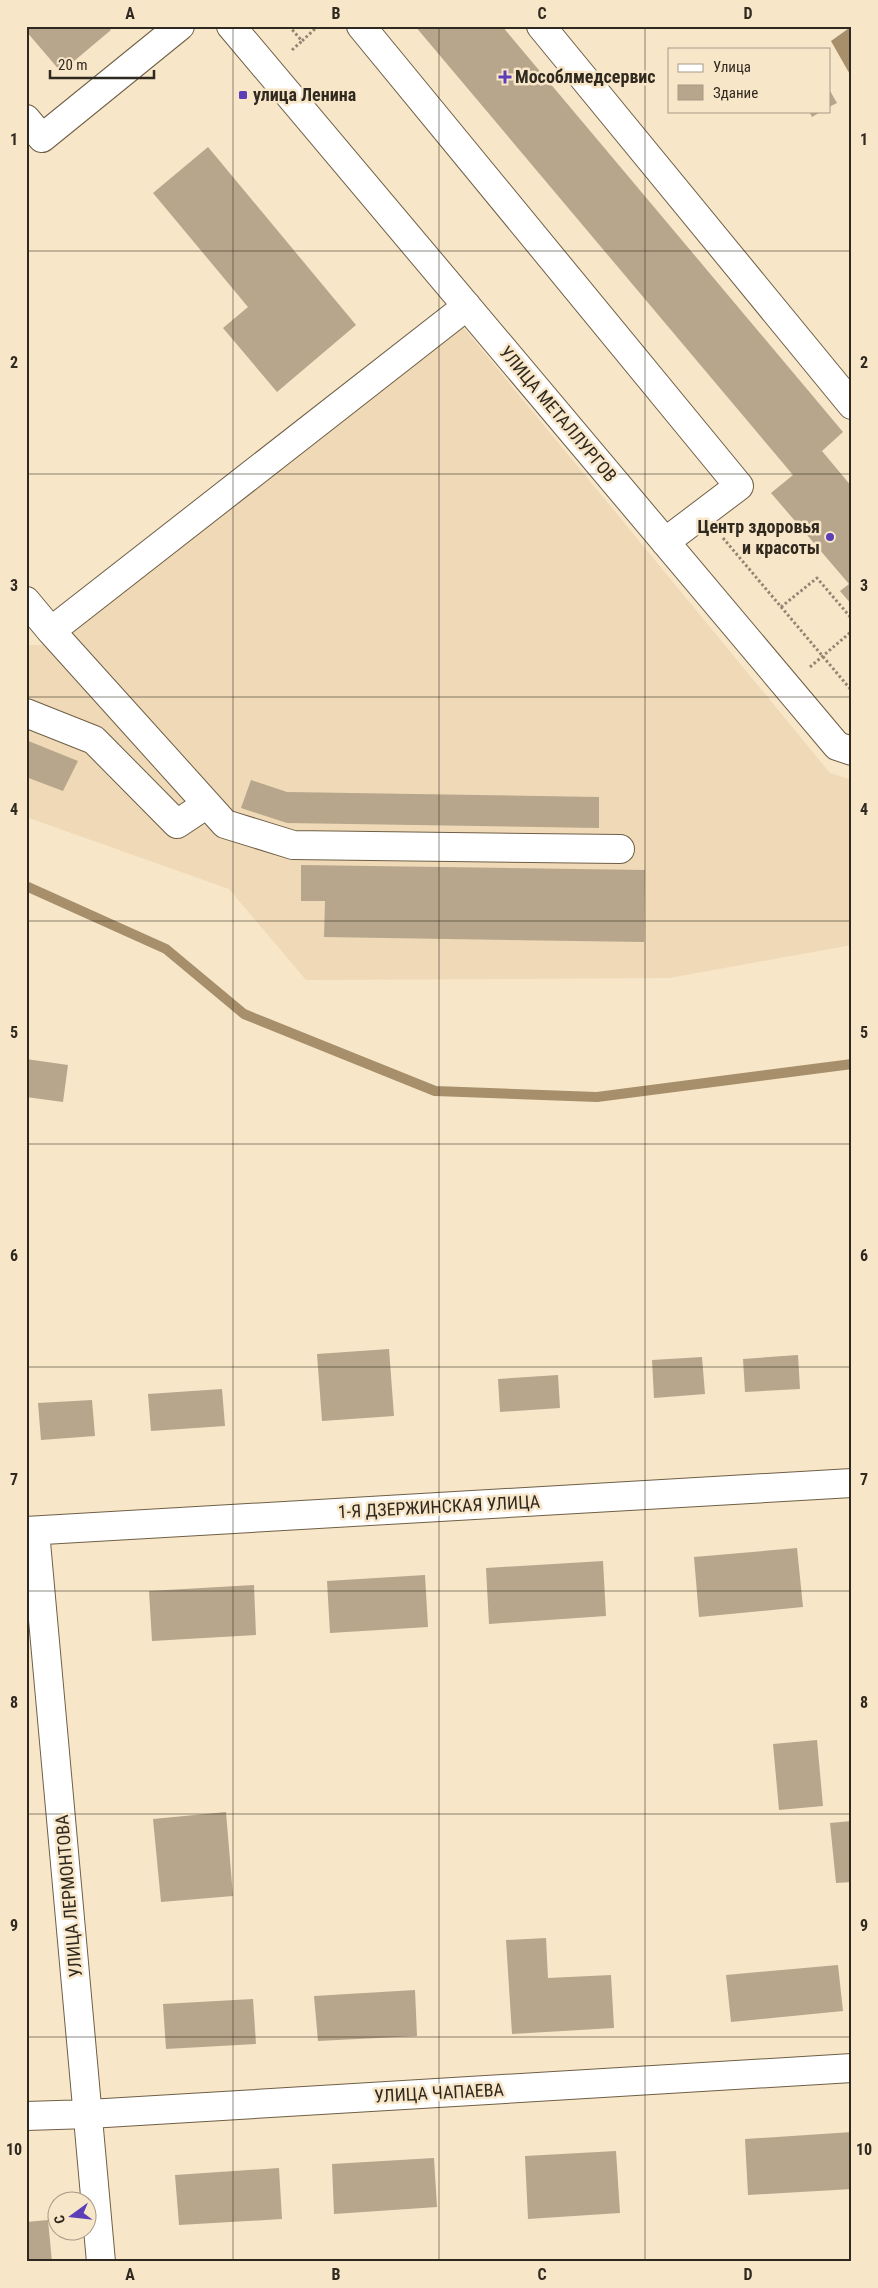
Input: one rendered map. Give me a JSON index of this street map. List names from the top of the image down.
{
  "streets": {
    "street": [
      "УЛИЦА МЕТАЛЛУРГОВ",
      "1-Я ДЗЕРЖИНСКАЯ УЛИЦА",
      "УЛИЦА ЛЕРМОНТОВА",
      "УЛИЦА ЧАПАЕВА"
    ]
  },
  "crossings": [
    ["1-Я ДЗЕРЖИНСКАЯ УЛИЦА", "УЛИЦА ЛЕРМОНТОВА"],
    ["УЛИЦА ЛЕРМОНТОВА", "УЛИЦА ЧАПАЕВА"]
  ],
  "places": {
    "health": ["Мособлмедсервис"],
    "transit": ["улица Ленина"],
    "other": ["Центр здоровья и красоты"]
  },
  "legend": ["Улица", "Здание"],
  "scale_bar": "20 m",
  "north": "left",
  "grid": {
    "columns": [
      "A",
      "B",
      "C",
      "D"
    ],
    "rows": [
      "1",
      "2",
      "3",
      "4",
      "5",
      "6",
      "7",
      "8",
      "9",
      "10"
    ]
  }
}
